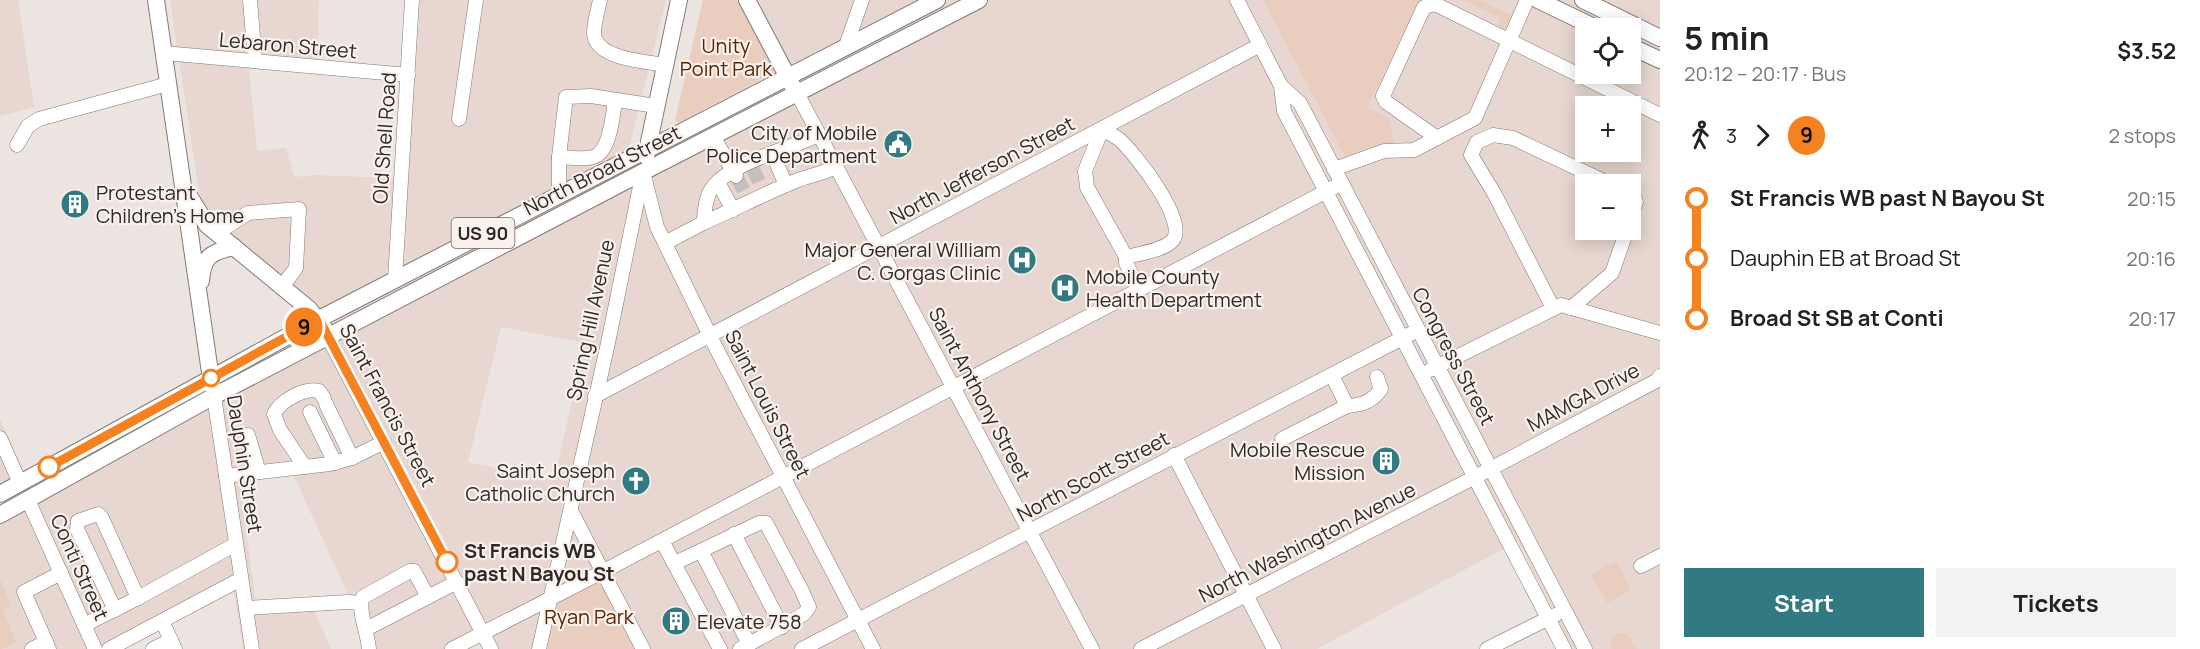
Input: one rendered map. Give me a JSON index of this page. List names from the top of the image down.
{
  "streets": {
    "main road": [
      "North Broad Street",
      "US 90",
      "Spring Hill Avenue",
      "Saint Anthony Street",
      "Saint Francis Street",
      "Dauphin Street"
    ],
    "street": [
      "Lebaron Street",
      "Old Shell Road",
      "North Jefferson Street",
      "Congress Street",
      "MAMGA Drive",
      "Saint Louis Street",
      "North Scott Street",
      "North Washington Avenue",
      "Conti Street"
    ]
  },
  "crossings": [
    ["Lebaron Street", "Old Shell Road"],
    ["Lebaron Street", "Dauphin Street"],
    ["Old Shell Road", "North Broad Street"],
    ["North Broad Street", "US 90"],
    ["North Broad Street", "Spring Hill Avenue"],
    ["North Broad Street", "Saint Anthony Street"],
    ["North Broad Street", "Saint Louis Street"],
    ["North Broad Street", "Saint Francis Street"],
    ["North Broad Street", "Dauphin Street"],
    ["North Jefferson Street", "Spring Hill Avenue"],
    ["North Jefferson Street", "Congress Street"],
    ["North Jefferson Street", "Saint Anthony Street"],
    ["North Jefferson Street", "Saint Louis Street"],
    ["US 90", "Dauphin Street"],
    ["US 90", "Conti Street"],
    ["Spring Hill Avenue", "Saint Louis Street"],
    ["Congress Street", "MAMGA Drive"],
    ["Congress Street", "North Scott Street"],
    ["Congress Street", "North Washington Avenue"],
    ["Saint Anthony Street", "North Scott Street"],
    ["MAMGA Drive", "North Washington Avenue"],
    ["Saint Louis Street", "North Scott Street"],
    ["Saint Francis Street", "Dauphin Street"]
  ],
  "parks": ["Unity Point Park", "Ryan Park"],
  "places": {
    "public building": ["City of Mobile Police Department"],
    "building": ["Protestant Children's Home", "Mobile Rescue Mission", "Elevate 758"],
    "hospital": ["Major General William C. Gorgas Clinic", "Mobile County Health Department"],
    "church": ["Saint Joseph Catholic Church"],
    "other": ["St Francis WB past N Bayou St"]
  },
  "lines": ["bus line 9"],
  "page": {
    "on_map": "9",
    "heading": ["5 min", "20:12 – 20:17 · Bus", "$3.52"],
    "map_buttons": ["+", "−"],
    "legs": ["3", "9", "2 stops"],
    "list": [
      {
        "name": "St Francis WB past N Bayou St",
        "value": "20:15"
      },
      {
        "name": "Dauphin EB at Broad St",
        "value": "20:16"
      },
      {
        "name": "Broad St SB at Conti",
        "value": "20:17"
      }
    ],
    "buttons": ["Start", "Tickets"]
  }
}
